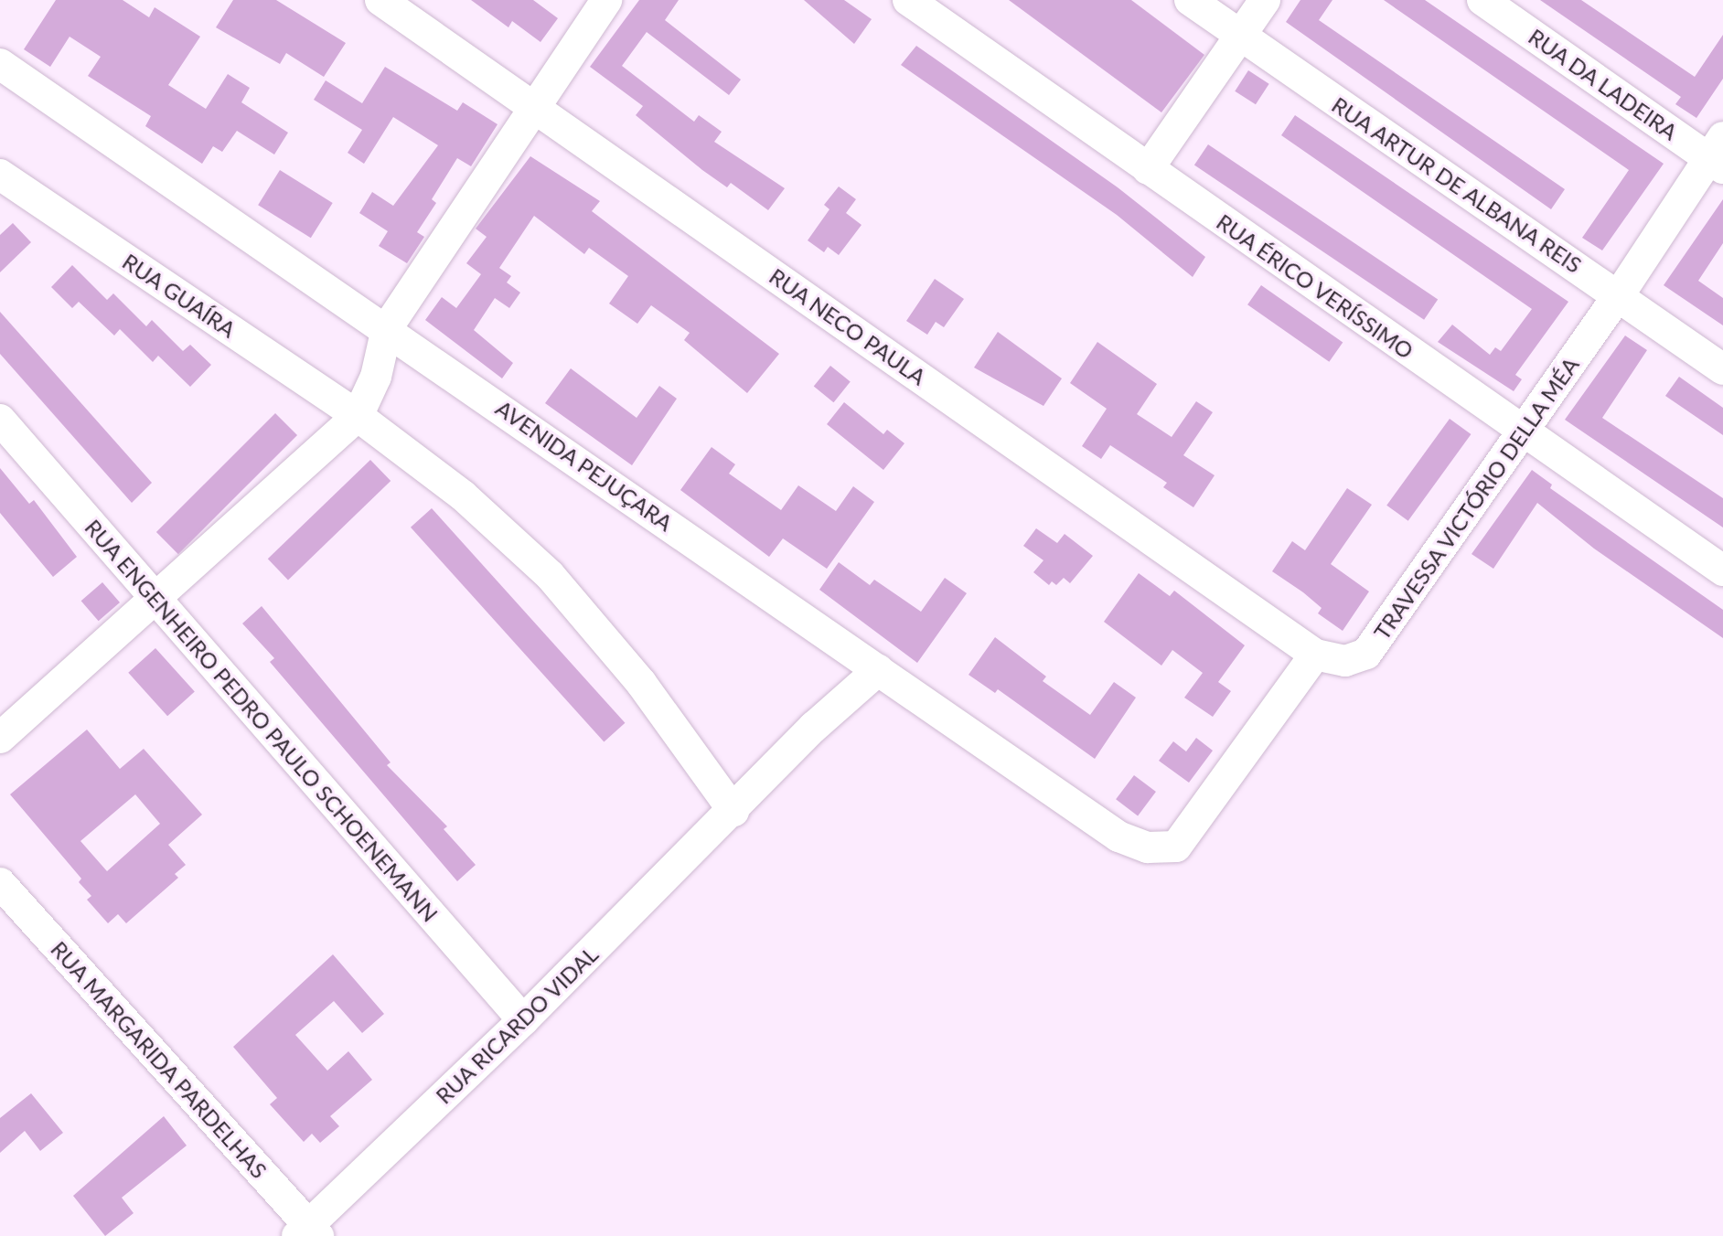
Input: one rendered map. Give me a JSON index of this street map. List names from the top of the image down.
{
  "streets": {
    "street": [
      "RUA DA LADEIRA",
      "RUA ARTUR DE ALBANA REIS",
      "RUA ÉRICO VERÍSSIMO",
      "RUA GUAÍRA",
      "RUA NECO PAULA",
      "AVENIDA PEJUÇARA",
      "TRAVESSA VICTÓRIO DELLA MÉA",
      "RUA ENGENHEIRO PEDRO PAULO SCHOENEMANN",
      "RUA RICARDO VIDAL",
      "RUA MARGARIDA PARDELHAS"
    ]
  },
  "crossings": [
    ["RUA DA LADEIRA", "TRAVESSA VICTÓRIO DELLA MÉA"],
    ["RUA ARTUR DE ALBANA REIS", "TRAVESSA VICTÓRIO DELLA MÉA"],
    ["RUA ÉRICO VERÍSSIMO", "TRAVESSA VICTÓRIO DELLA MÉA"],
    ["RUA GUAÍRA", "RUA RICARDO VIDAL"],
    ["RUA NECO PAULA", "AVENIDA PEJUÇARA"],
    ["RUA NECO PAULA", "TRAVESSA VICTÓRIO DELLA MÉA"],
    ["AVENIDA PEJUÇARA", "TRAVESSA VICTÓRIO DELLA MÉA"],
    ["AVENIDA PEJUÇARA", "RUA RICARDO VIDAL"],
    ["RUA ENGENHEIRO PEDRO PAULO SCHOENEMANN", "RUA RICARDO VIDAL"],
    ["RUA RICARDO VIDAL", "RUA MARGARIDA PARDELHAS"]
  ]
}
